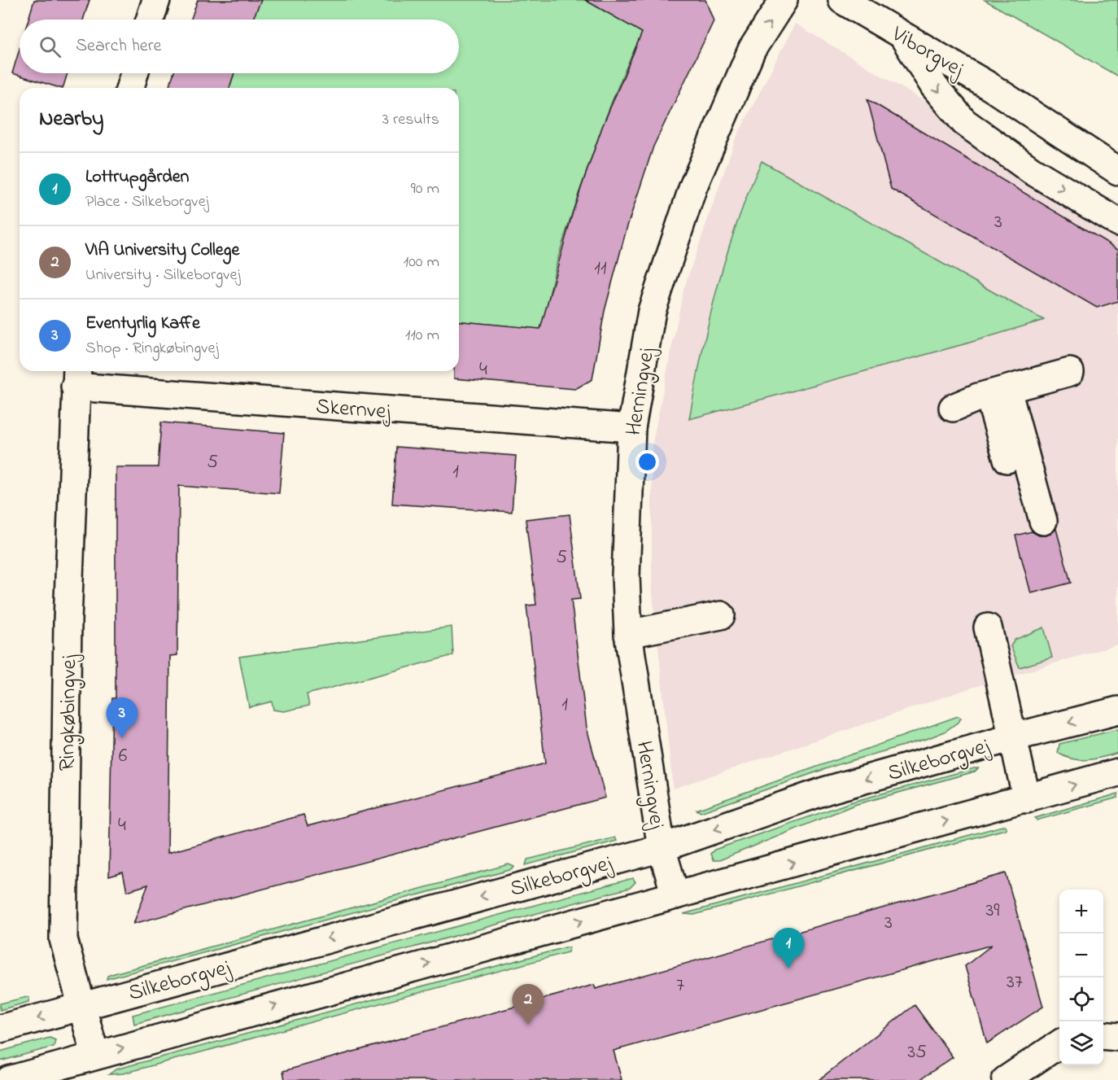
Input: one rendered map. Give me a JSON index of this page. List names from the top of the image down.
{
  "streets": {
    "street": [
      "Viborgvej",
      "Herningvej",
      "Skernvej",
      "Ringkøbingvej",
      "Silkeborgvej"
    ]
  },
  "crossings": [
    ["Herningvej", "Skernvej"],
    ["Herningvej", "Silkeborgvej"],
    ["Skernvej", "Ringkøbingvej"],
    ["Ringkøbingvej", "Silkeborgvej"]
  ],
  "one_way": ["Herningvej"],
  "house_numbers": [
    "3",
    "11",
    "4",
    "5",
    "1",
    "5",
    "1",
    "6",
    "4",
    "39",
    "3",
    "37",
    "7",
    "35"
  ],
  "page": {
    "search": "Search here",
    "heading": ["Nearby", "3 results"],
    "list": [
      {
        "mark": "1",
        "name": "Lottrupgården",
        "note": "Place · Silkeborgvej",
        "value": "90 m"
      },
      {
        "mark": "2",
        "name": "VIA University College",
        "note": "University · Silkeborgvej",
        "value": "100 m"
      },
      {
        "mark": "3",
        "name": "Eventyrlig Kaffe",
        "note": "Shop · Ringkøbingvej",
        "value": "110 m"
      }
    ],
    "pins": ["3", "1", "2"],
    "map_buttons": ["+", "−"]
  }
}
